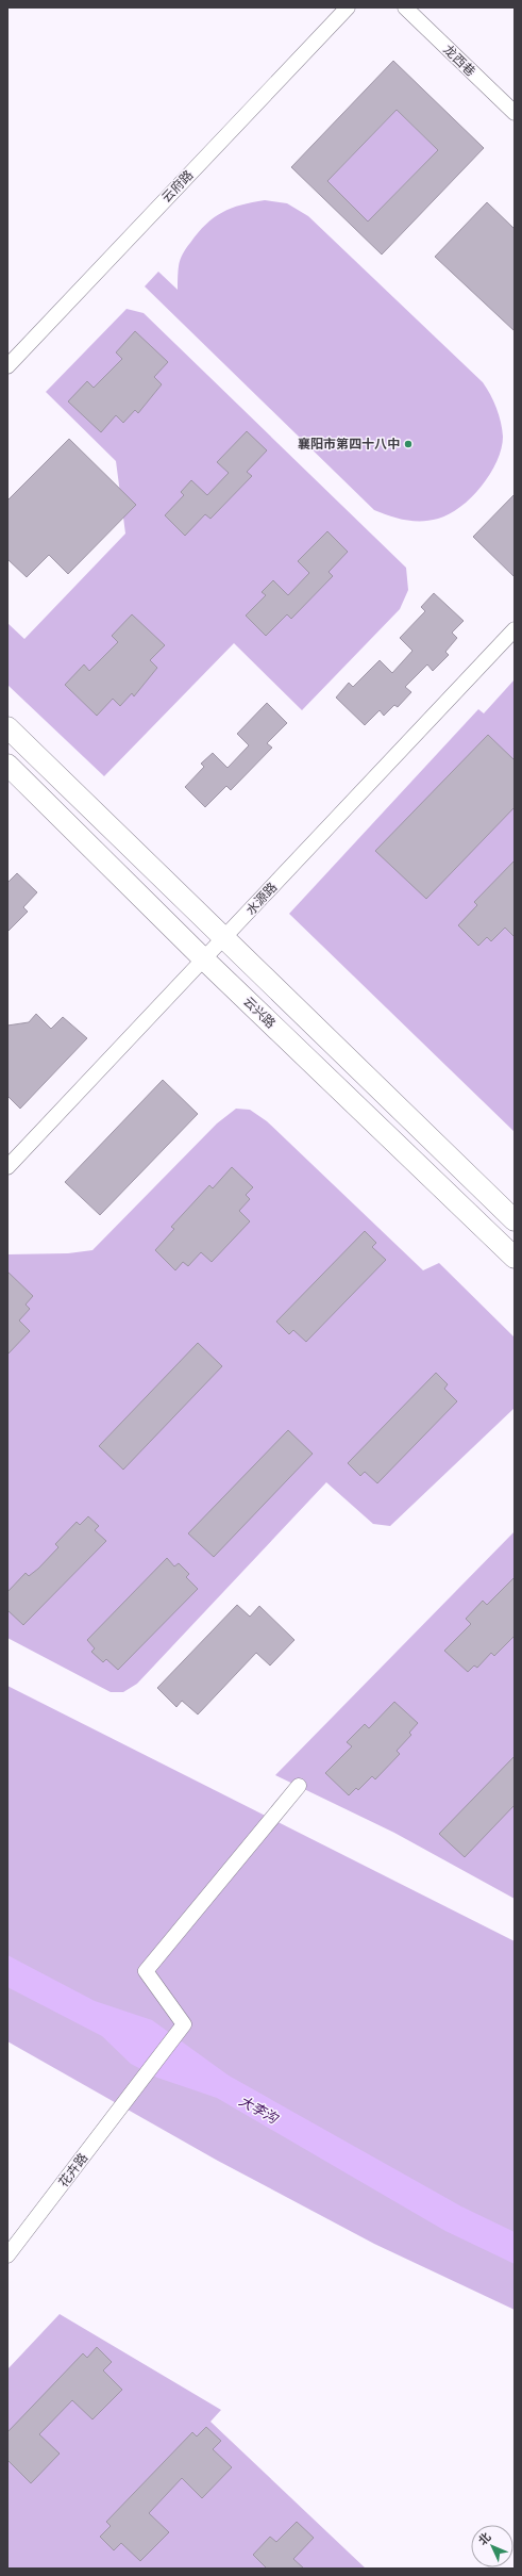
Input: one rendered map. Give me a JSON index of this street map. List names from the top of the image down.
{
  "streets": {
    "street": [
      "龙西巷",
      "云府路",
      "水源路",
      "云兴路",
      "花卉路"
    ]
  },
  "crossings": [
    ["水源路", "云兴路"]
  ],
  "water": ["大李沟"],
  "places": ["襄阳市第四十八中"],
  "north": "top left"
}
